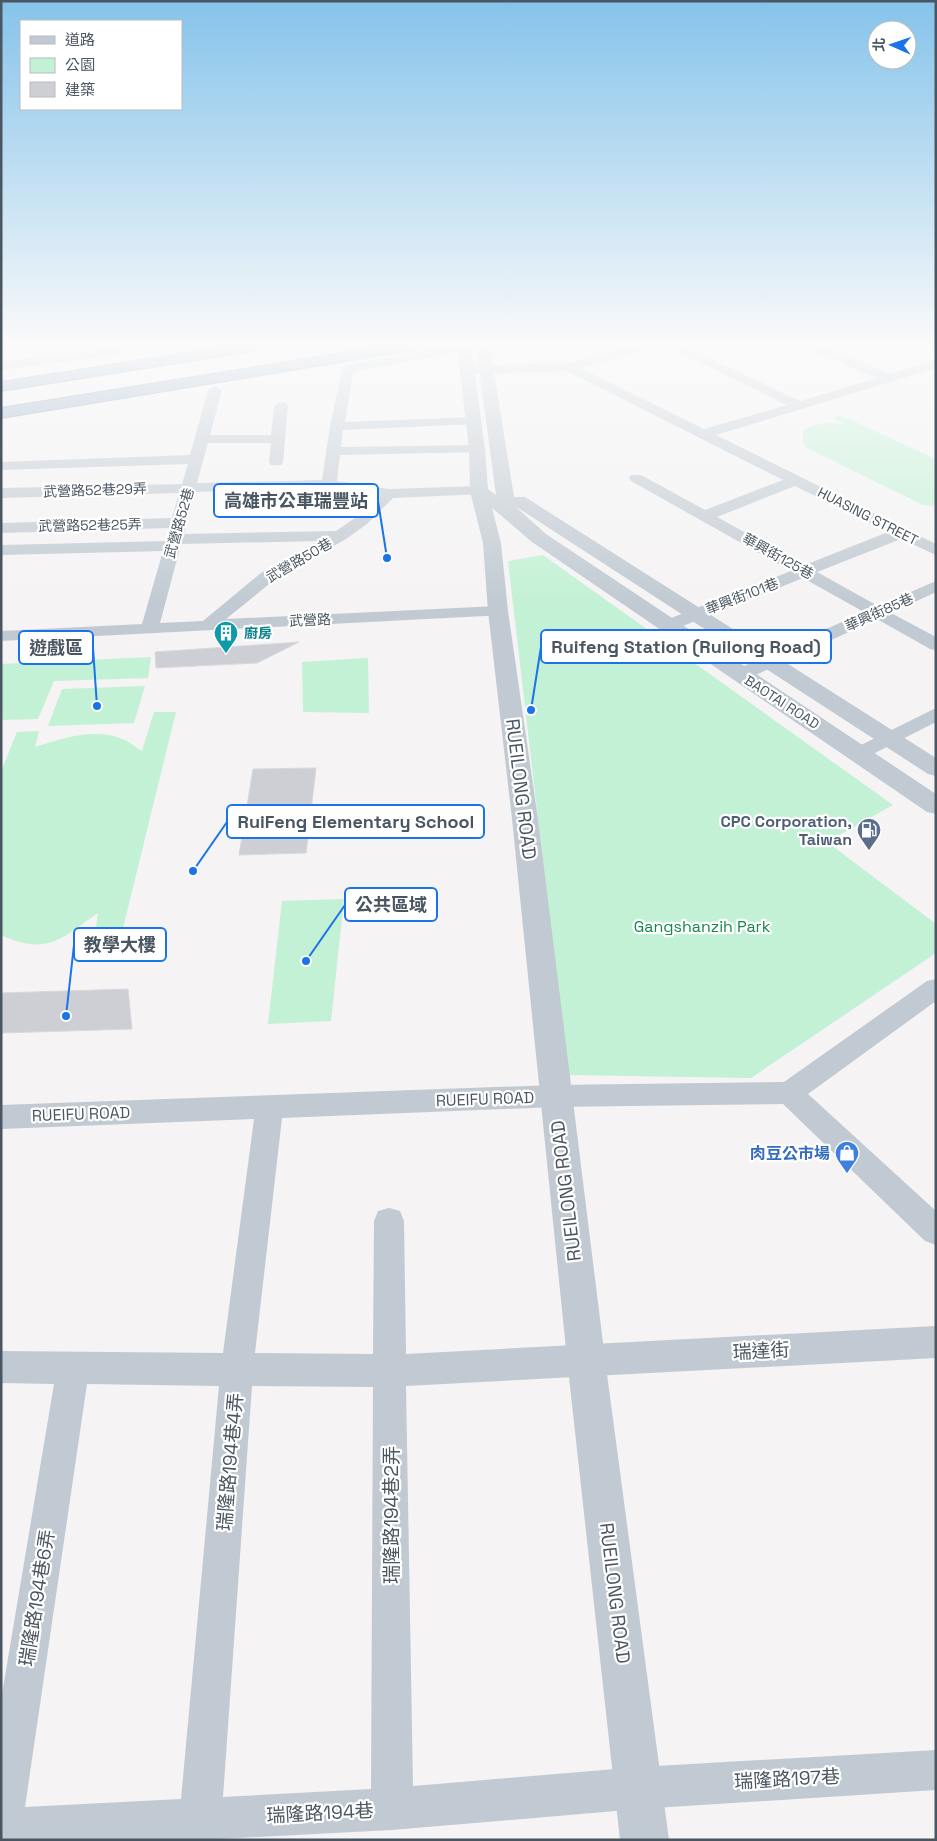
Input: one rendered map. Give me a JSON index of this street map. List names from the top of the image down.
{
  "streets": {
    "street": [
      "武營路52巷29弄",
      "HUASING STREET",
      "武營路52巷",
      "武營路52巷25弄",
      "華興街125巷",
      "武營路50巷",
      "華興街101巷",
      "華興街85巷",
      "武營路",
      "BAOTAI ROAD",
      "RUEILONG ROAD",
      "RUEIFU ROAD",
      "瑞達街",
      "瑞隆路194巷4弄",
      "瑞隆路194巷2弄",
      "瑞隆路194巷6弄",
      "瑞隆路197巷",
      "瑞隆路194巷"
    ]
  },
  "crossings": [
    ["武營路52巷29弄", "武營路52巷"],
    ["武營路52巷29弄", "武營路50巷"],
    ["武營路52巷29弄", "BAOTAI ROAD"],
    ["武營路52巷29弄", "RUEILONG ROAD"],
    ["HUASING STREET", "華興街101巷"],
    ["武營路52巷", "武營路52巷25弄"],
    ["武營路52巷", "武營路"],
    ["華興街125巷", "華興街101巷"],
    ["華興街125巷", "華興街85巷"],
    ["武營路50巷", "武營路"],
    ["華興街101巷", "BAOTAI ROAD"],
    ["華興街85巷", "BAOTAI ROAD"],
    ["武營路", "RUEILONG ROAD"],
    ["BAOTAI ROAD", "RUEILONG ROAD"],
    ["RUEILONG ROAD", "RUEIFU ROAD"],
    ["RUEILONG ROAD", "瑞達街"],
    ["RUEILONG ROAD", "瑞隆路197巷"],
    ["RUEILONG ROAD", "瑞隆路194巷"],
    ["RUEIFU ROAD", "瑞隆路194巷4弄"],
    ["瑞達街", "瑞隆路194巷4弄"],
    ["瑞達街", "瑞隆路194巷2弄"],
    ["瑞達街", "瑞隆路194巷6弄"],
    ["瑞隆路194巷4弄", "瑞隆路194巷"],
    ["瑞隆路194巷2弄", "瑞隆路194巷"],
    ["瑞隆路194巷6弄", "瑞隆路194巷"],
    ["瑞隆路197巷", "瑞隆路194巷"]
  ],
  "parks": ["Gangshanzih Park"],
  "places": {
    "other": [
      "高雄市公車瑞豐站",
      "遊戲區",
      "Ruifeng Station (Ruilong Road)",
      "RuiFeng Elementary School",
      "公共區域",
      "教學大樓"
    ],
    "building": ["廚房"],
    "fuel station": ["CPC Corporation, Taiwan"],
    "shop": ["肉豆公市場"]
  },
  "legend": ["道路", "公園", "建築"],
  "north": "left"
}
